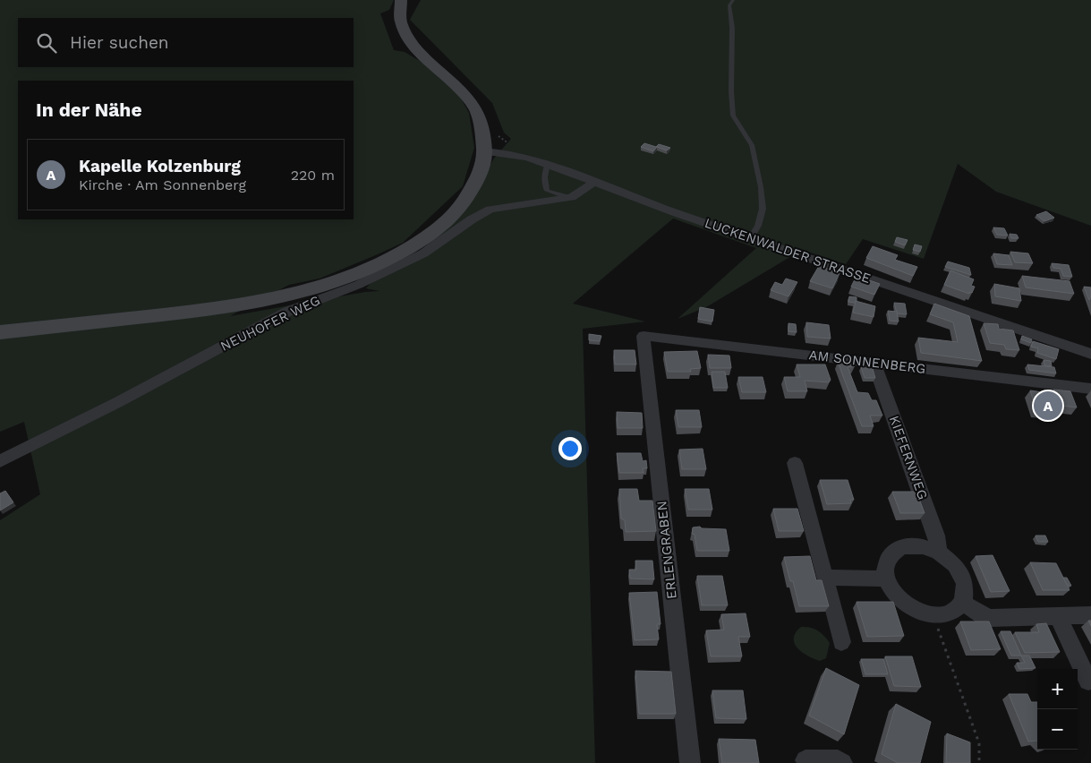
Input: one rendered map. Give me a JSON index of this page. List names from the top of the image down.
{
  "streets": {
    "street": [
      "LUCKENWALDER STRASSE",
      "NEUHOFER WEG",
      "AM SONNENBERG",
      "KIEFERNWEG",
      "ERLENGRABEN"
    ]
  },
  "crossings": [
    ["LUCKENWALDER STRASSE", "NEUHOFER WEG"],
    ["AM SONNENBERG", "KIEFERNWEG"],
    ["AM SONNENBERG", "ERLENGRABEN"]
  ],
  "page": {
    "search": "Hier suchen",
    "heading": "In der Nähe",
    "list": [
      {
        "mark": "A",
        "name": "Kapelle Kolzenburg",
        "note": "Kirche · Am Sonnenberg",
        "value": "220 m"
      }
    ],
    "pins": "A",
    "map_buttons": ["+", "−"]
  }
}
